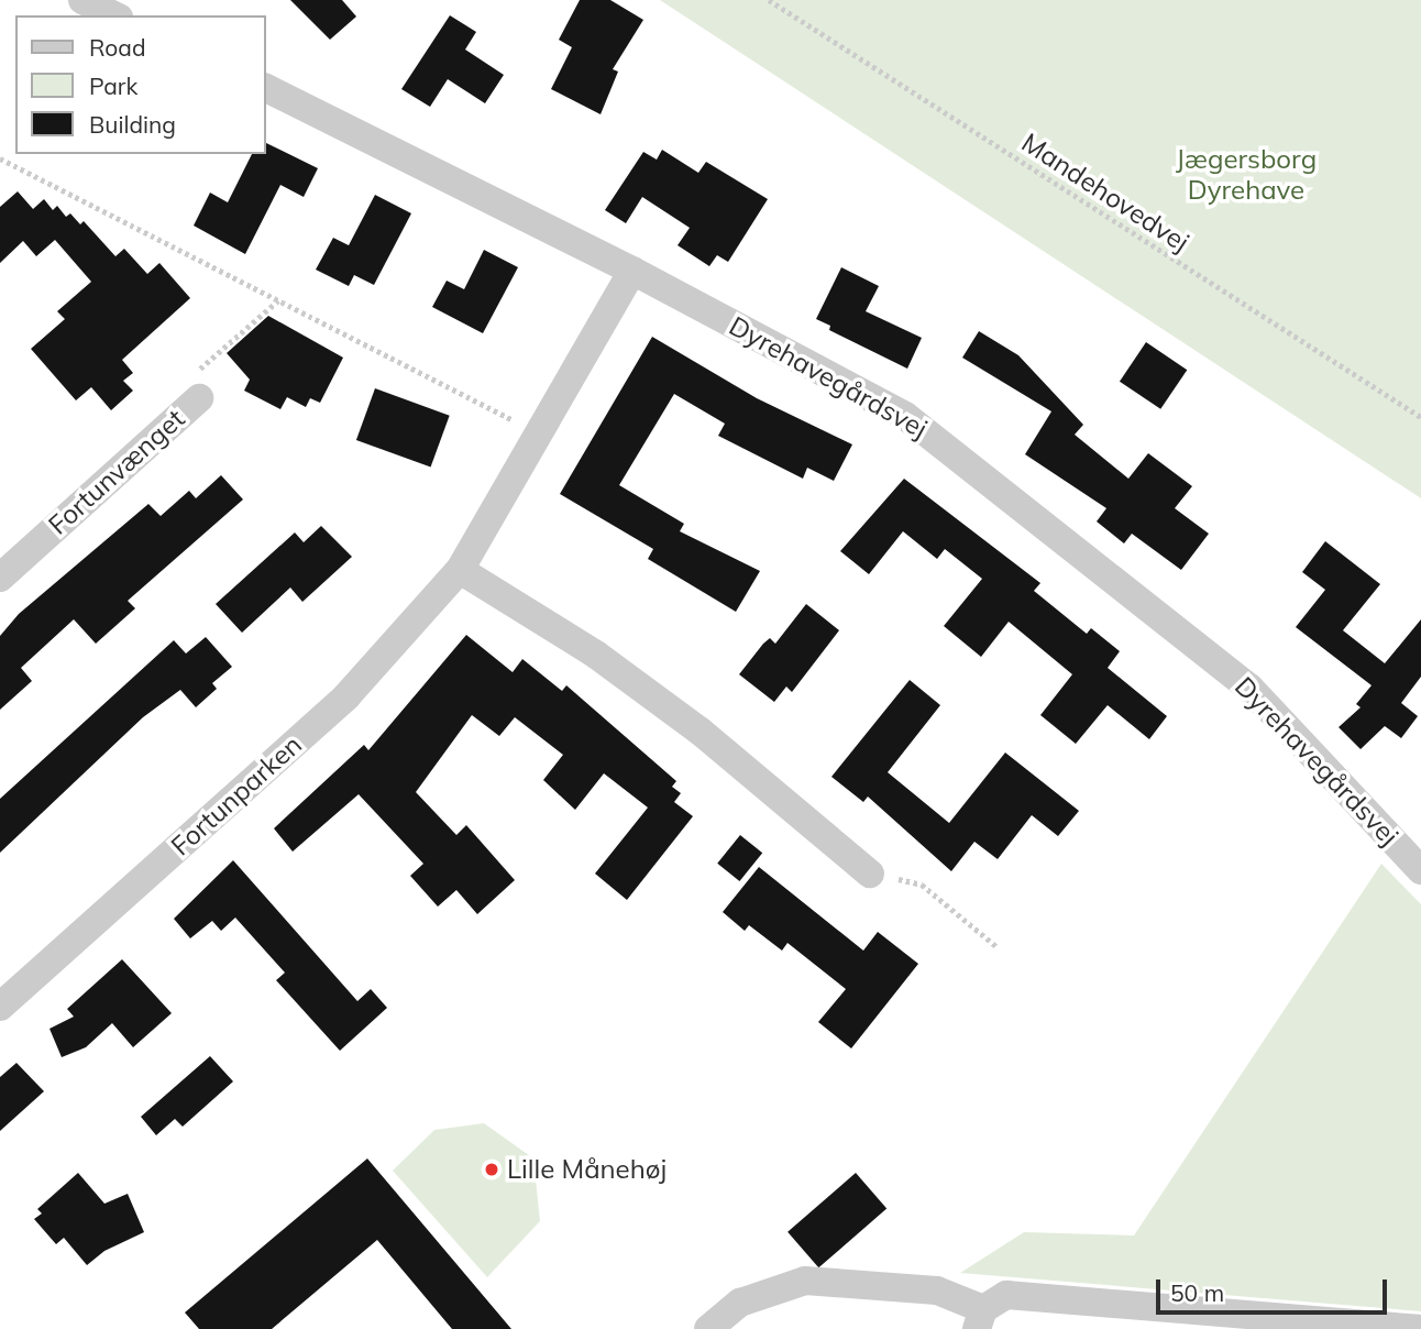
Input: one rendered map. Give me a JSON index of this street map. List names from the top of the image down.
{
  "streets": {
    "street": ["Dyrehavegårdsvej", "Fortunvænget", "Fortunparken"],
    "path": ["Mandehovedvej"]
  },
  "crossings": [
    ["Dyrehavegårdsvej", "Fortunparken"]
  ],
  "parks": ["Jægersborg Dyrehave"],
  "places": ["Lille Månehøj"],
  "legend": ["Road", "Park", "Building"],
  "scale_bar": "50 m"
}
